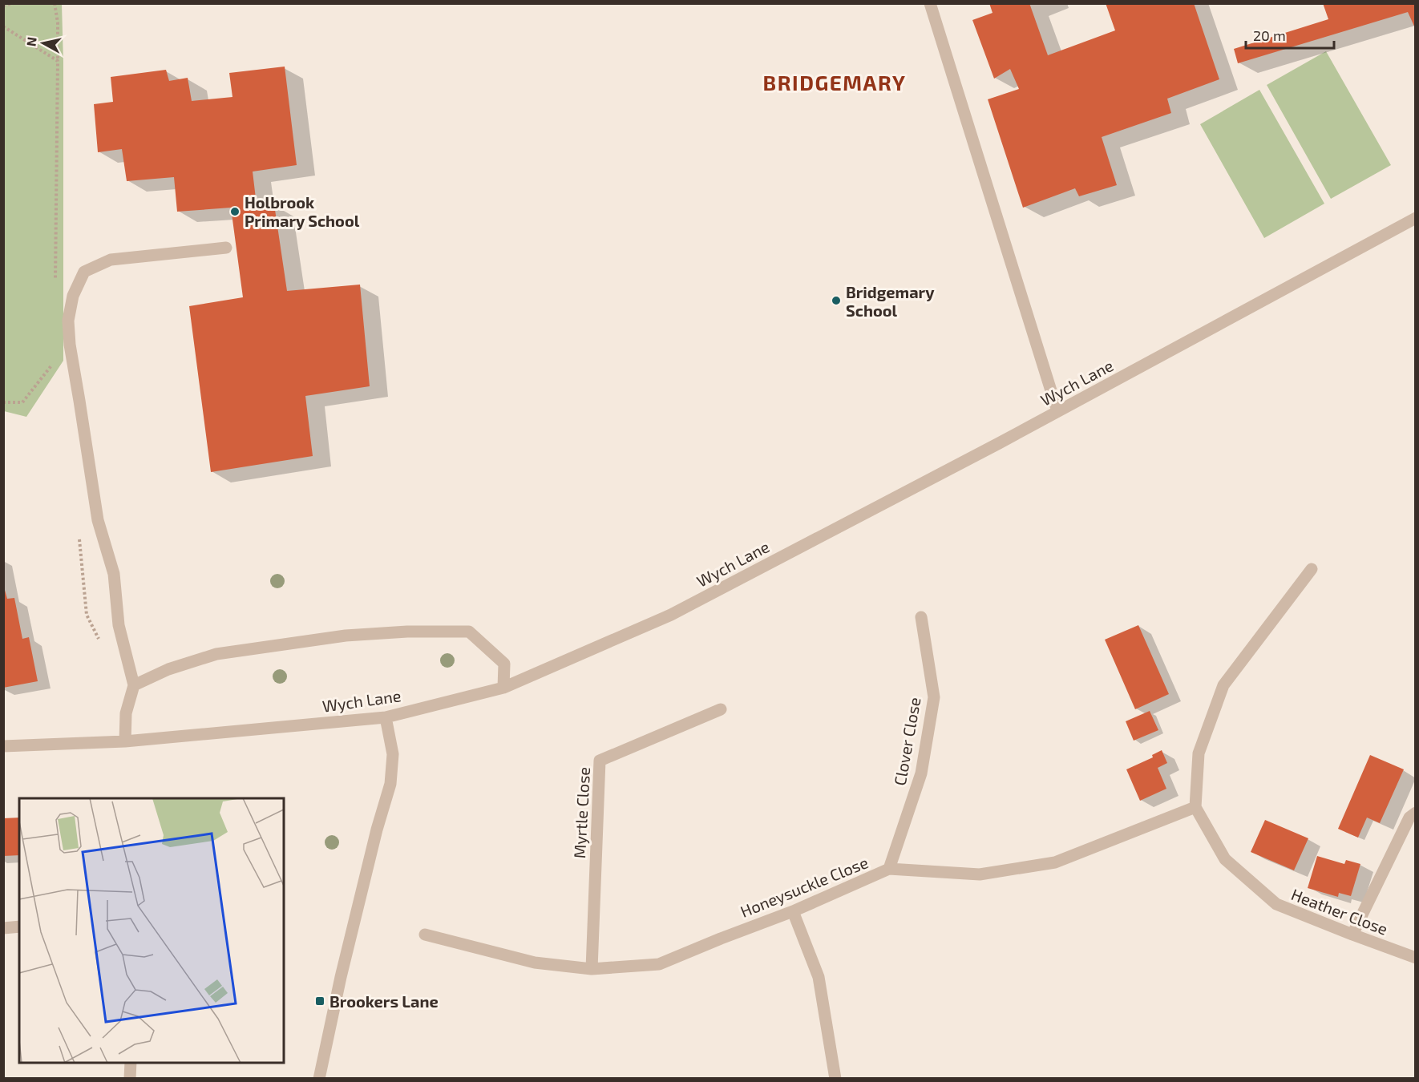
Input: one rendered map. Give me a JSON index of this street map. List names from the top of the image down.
{
  "streets": {
    "street": [
      "Wych Lane",
      "Clover Close",
      "Myrtle Close",
      "Honeysuckle Close",
      "Heather Close"
    ]
  },
  "crossings": [
    ["Clover Close", "Honeysuckle Close"],
    ["Myrtle Close", "Honeysuckle Close"],
    ["Honeysuckle Close", "Heather Close"]
  ],
  "districts": ["BRIDGEMARY"],
  "places": {
    "other": ["Holbrook Primary School", "Bridgemary School"],
    "transit": ["Brookers Lane"]
  },
  "scale_bar": "20 m",
  "north": "left"
}
